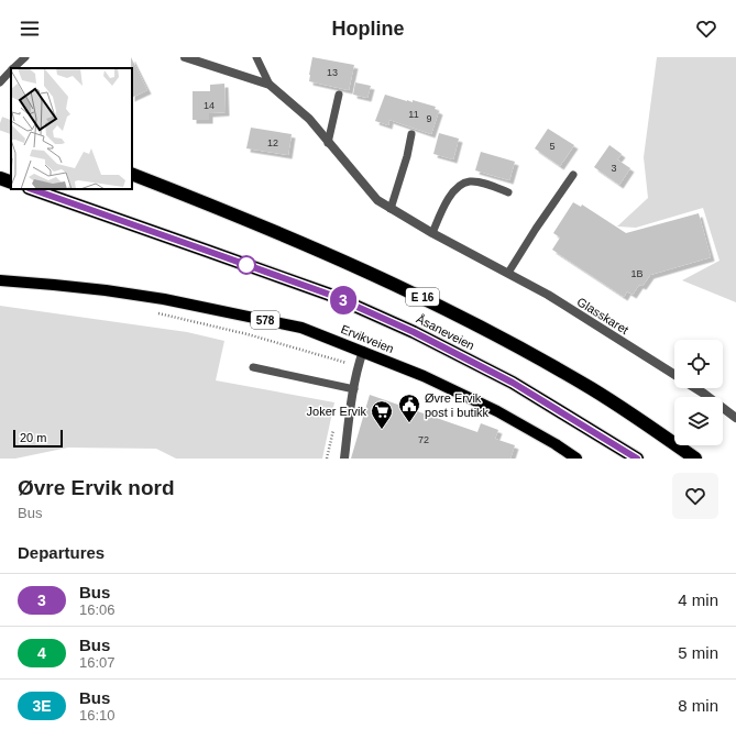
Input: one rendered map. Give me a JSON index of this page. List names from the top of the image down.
{
  "streets": {
    "highway": ["E 16", "Åsaneveien"],
    "main road": ["578", "Ervikveien"],
    "street": ["Glasskaret"]
  },
  "places": {
    "public building": ["Øvre Ervik post i butikk"],
    "supermarket": ["Joker Ervik"]
  },
  "lines": ["bus line 3"],
  "house_numbers": [
    "13",
    "14",
    "11",
    "9",
    "12",
    "5",
    "3",
    "1B",
    "72"
  ],
  "scale_bar": "20 m",
  "page": {
    "header": "Hopline",
    "on_map": "3",
    "scale": "20 m",
    "heading": [
      ["Øvre Ervik nord", "Bus"],
      "Departures"
    ],
    "list": [
      {
        "mark": "3",
        "name": "Bus",
        "note": "16:06",
        "value": "4 min"
      },
      {
        "mark": "4",
        "name": "Bus",
        "note": "16:07",
        "value": "5 min"
      },
      {
        "mark": "3E",
        "name": "Bus",
        "note": "16:10",
        "value": "8 min"
      }
    ]
  }
}
